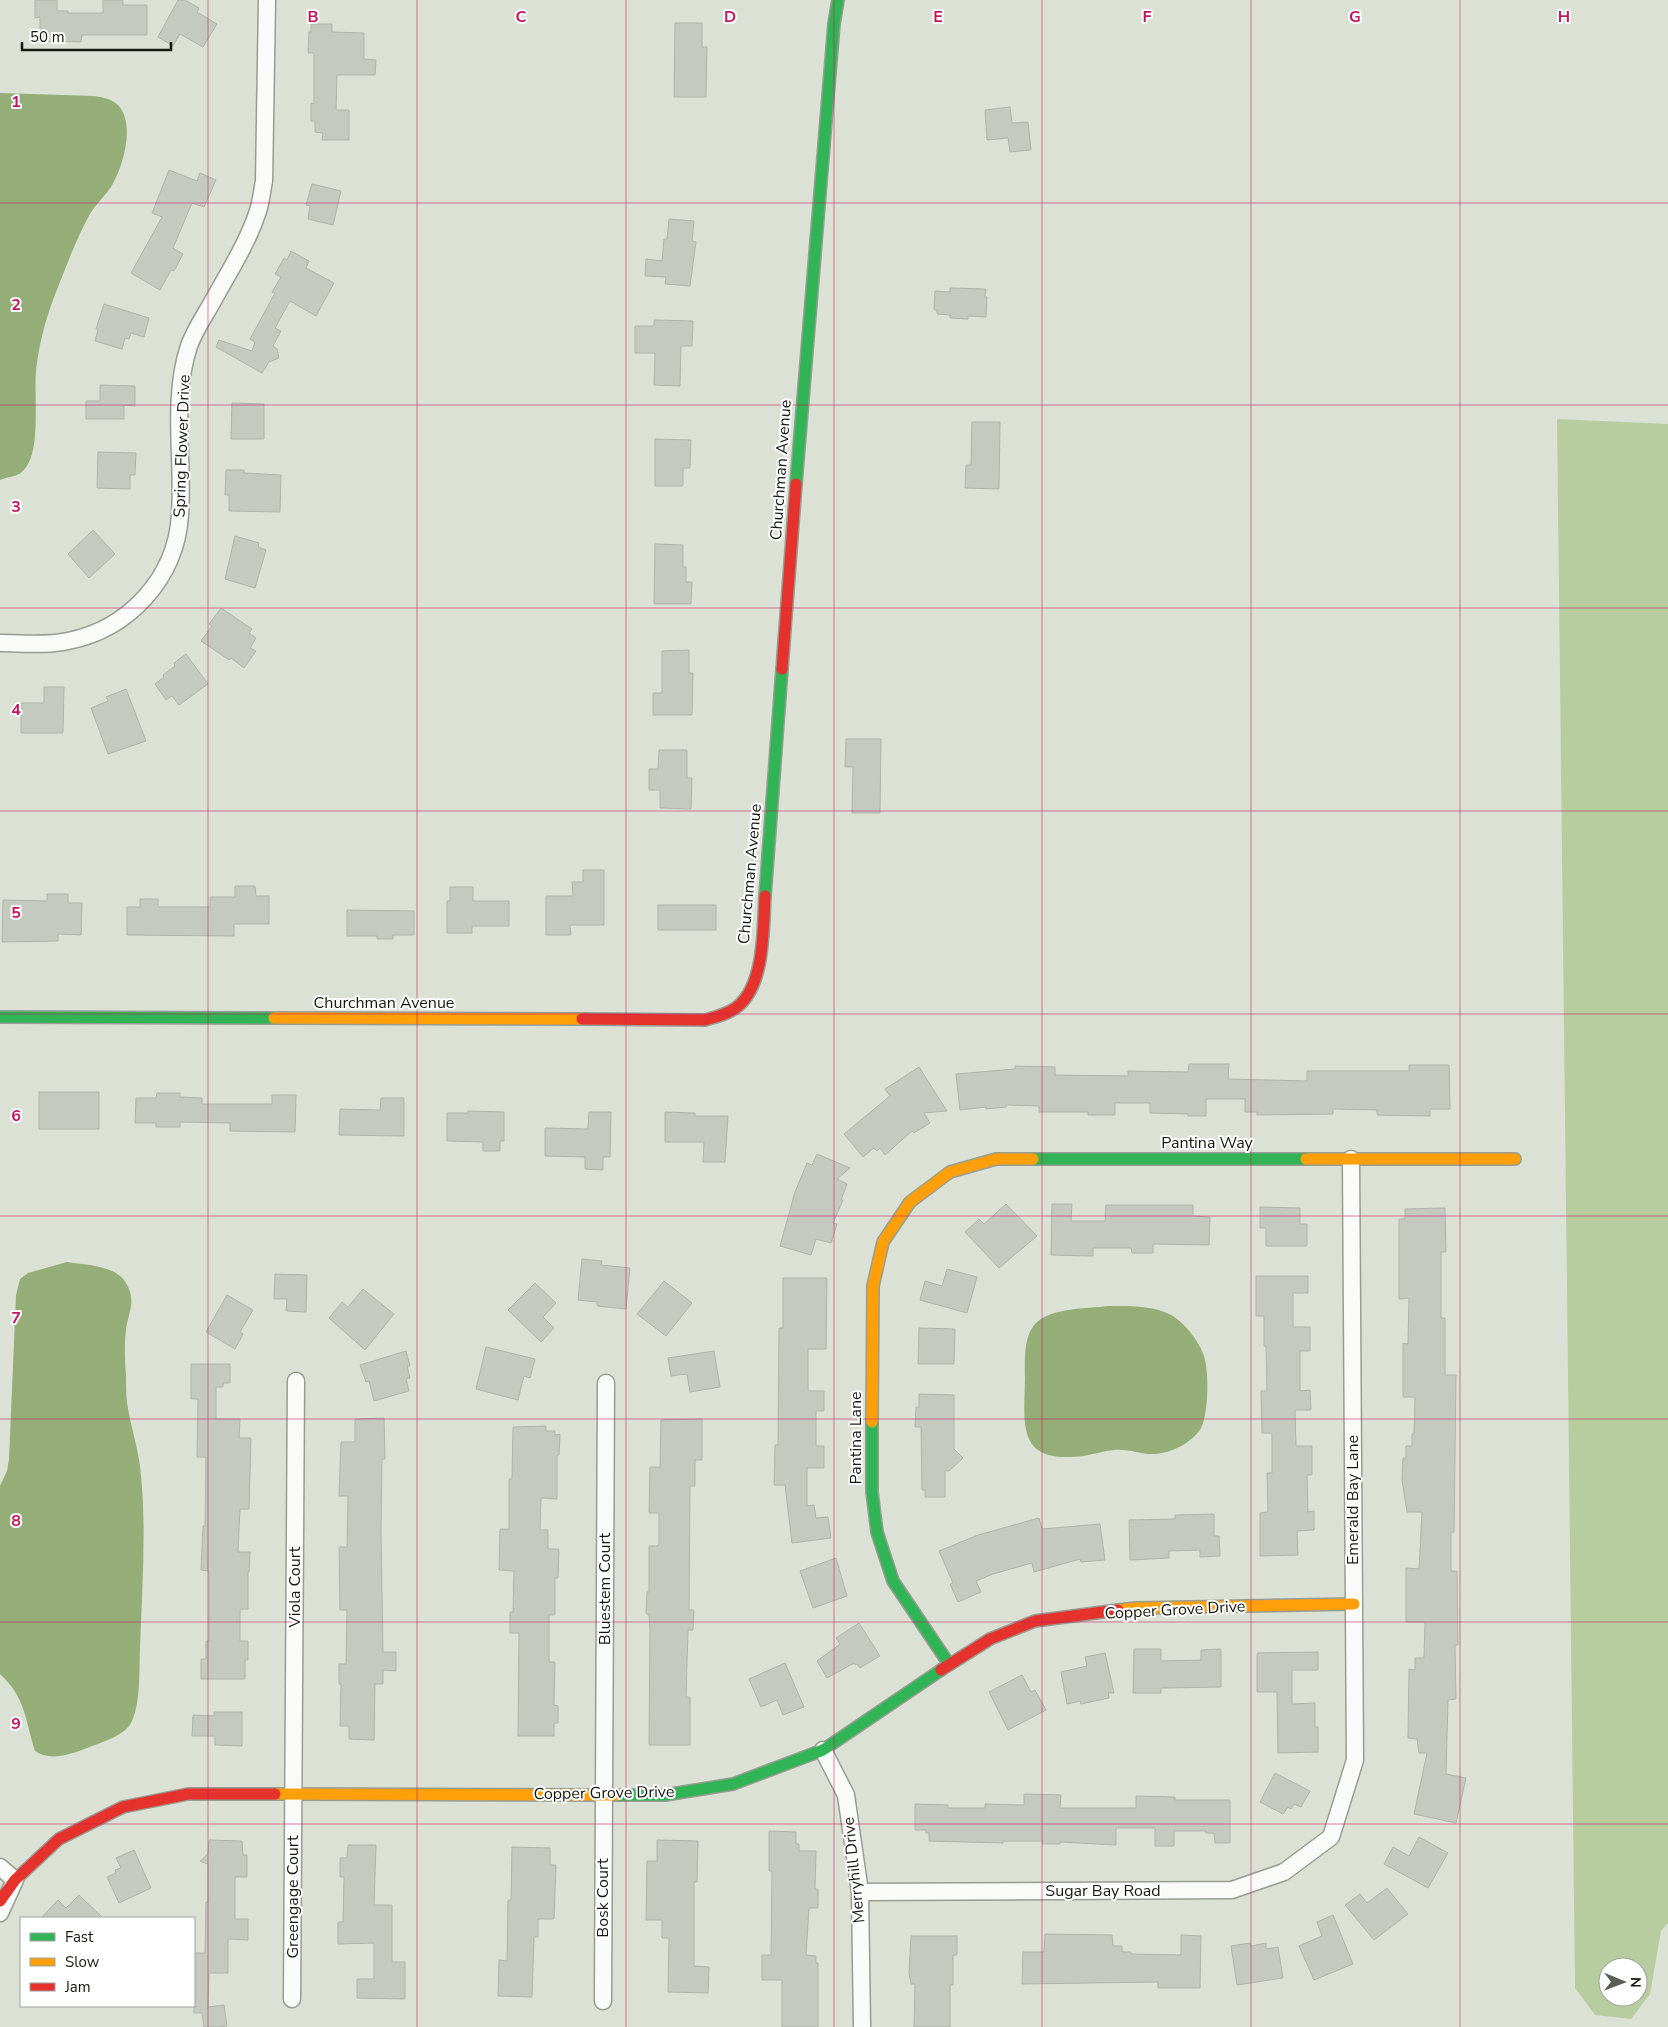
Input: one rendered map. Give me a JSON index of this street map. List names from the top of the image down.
{
  "streets": {
    "street": [
      "Spring Flower Drive",
      "Churchman Avenue",
      "Pantina Way",
      "Pantina Lane",
      "Emerald Bay Lane",
      "Viola Court",
      "Bluestem Court",
      "Copper Grove Drive",
      "Merryhill Drive",
      "Sugar Bay Road",
      "Greengage Court",
      "Bosk Court"
    ]
  },
  "crossings": [
    ["Pantina Way", "Pantina Lane"],
    ["Pantina Way", "Emerald Bay Lane"],
    ["Pantina Lane", "Copper Grove Drive"],
    ["Emerald Bay Lane", "Copper Grove Drive"],
    ["Emerald Bay Lane", "Sugar Bay Road"],
    ["Viola Court", "Copper Grove Drive"],
    ["Viola Court", "Greengage Court"],
    ["Bluestem Court", "Copper Grove Drive"],
    ["Bluestem Court", "Bosk Court"],
    ["Copper Grove Drive", "Merryhill Drive"],
    ["Copper Grove Drive", "Greengage Court"],
    ["Copper Grove Drive", "Bosk Court"],
    ["Merryhill Drive", "Sugar Bay Road"]
  ],
  "legend": ["Fast", "Slow", "Jam"],
  "scale_bar": "50 m",
  "north": "right",
  "grid": {
    "columns": [
      "B",
      "C",
      "D",
      "E",
      "F",
      "G",
      "H"
    ],
    "rows": [
      "1",
      "2",
      "3",
      "4",
      "5",
      "6",
      "7",
      "8",
      "9"
    ]
  }
}
